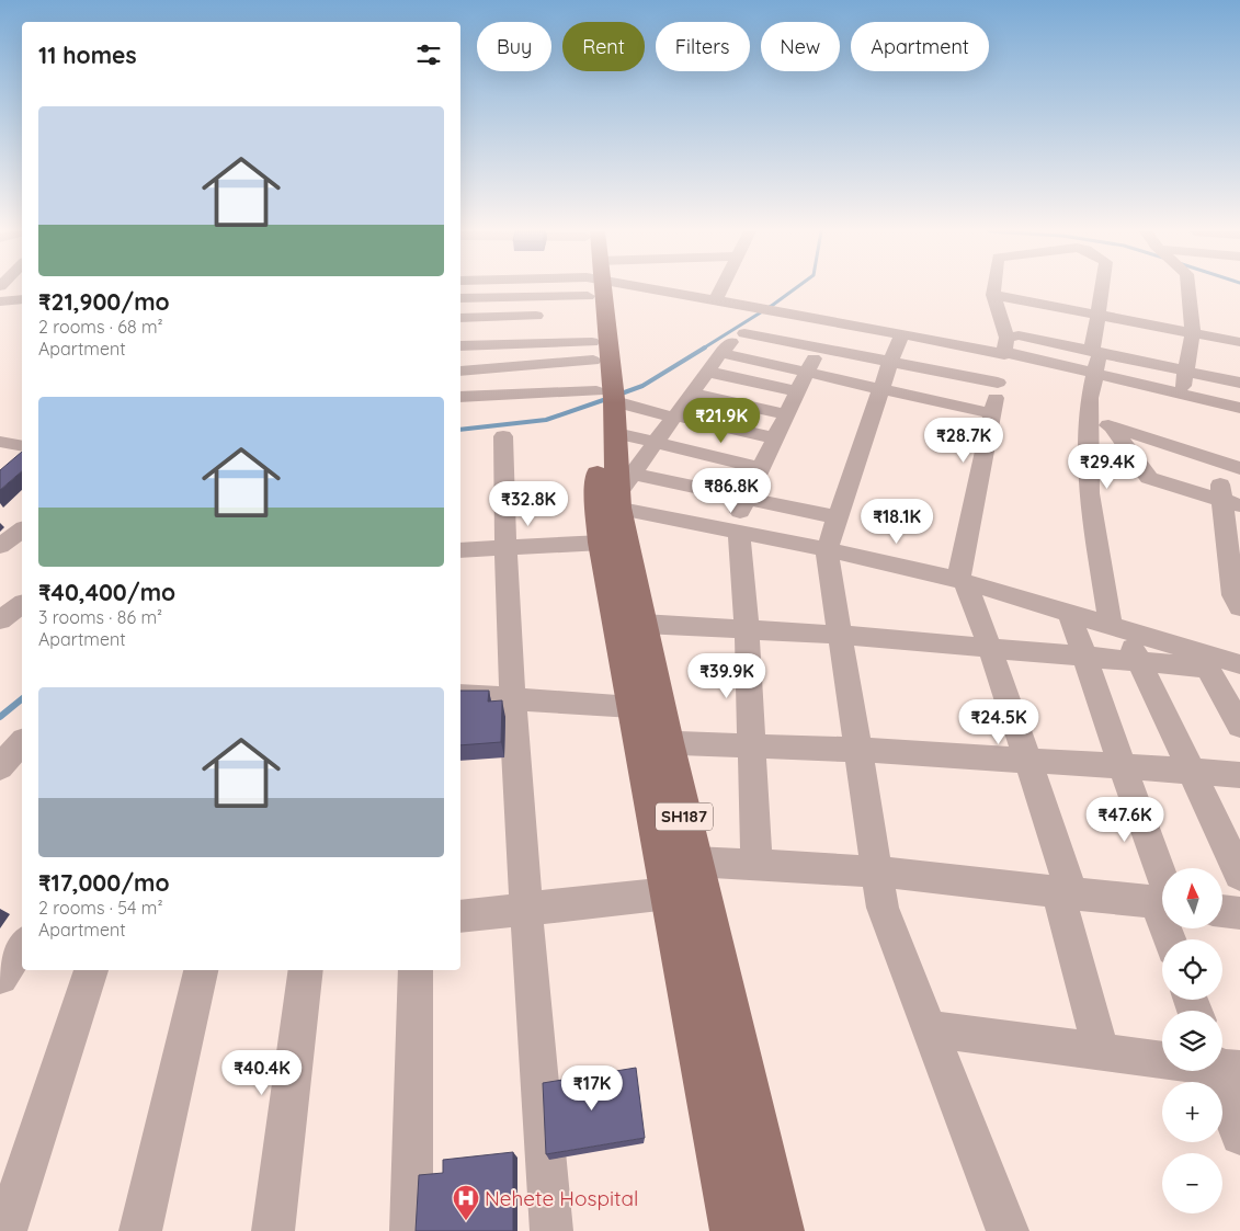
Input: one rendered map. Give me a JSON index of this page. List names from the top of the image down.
{
  "streets": {
    "main road": ["SH187"]
  },
  "places": {
    "hospital": ["Nehete Hospital"]
  },
  "north": "top",
  "page": {
    "chip": [
      "Buy",
      "Rent",
      "Filters",
      "New",
      "Apartment"
    ],
    "heading": "11 homes",
    "list": [
      {
        "name": "₹21,900/mo",
        "note": "2 rooms · 68 m² · Apartment"
      },
      {
        "name": "₹40,400/mo",
        "note": "3 rooms · 86 m² · Apartment"
      },
      {
        "name": "₹17,000/mo",
        "note": "2 rooms · 54 m² · Apartment"
      }
    ],
    "price": [
      "₹21.9K",
      "₹28.7K",
      "₹29.4K",
      "₹86.8K",
      "₹32.8K",
      "₹18.1K",
      "₹39.9K",
      "₹24.5K",
      "₹47.6K",
      "₹40.4K",
      "₹17K"
    ],
    "map_buttons": ["+", "−"]
  }
}
